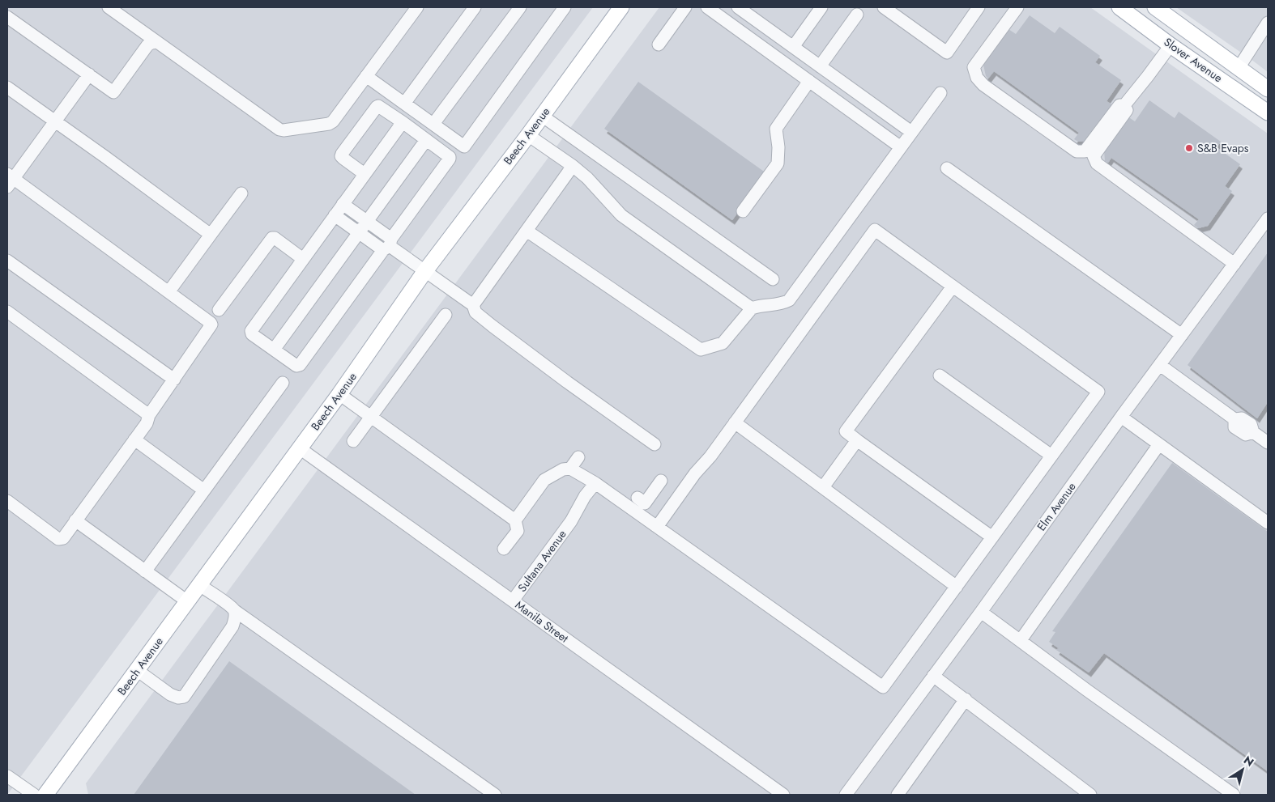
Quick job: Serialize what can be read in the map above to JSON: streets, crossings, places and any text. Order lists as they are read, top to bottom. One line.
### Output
{"streets":{"main road":["Slover Avenue","Beech Avenue"],"street":["Elm Avenue","Sultana Avenue","Manila Street"]},"crossings":[["Beech Avenue","Manila Street"],["Sultana Avenue","Manila Street"]],"places":["S&B Evaps"],"north":"top right"}
